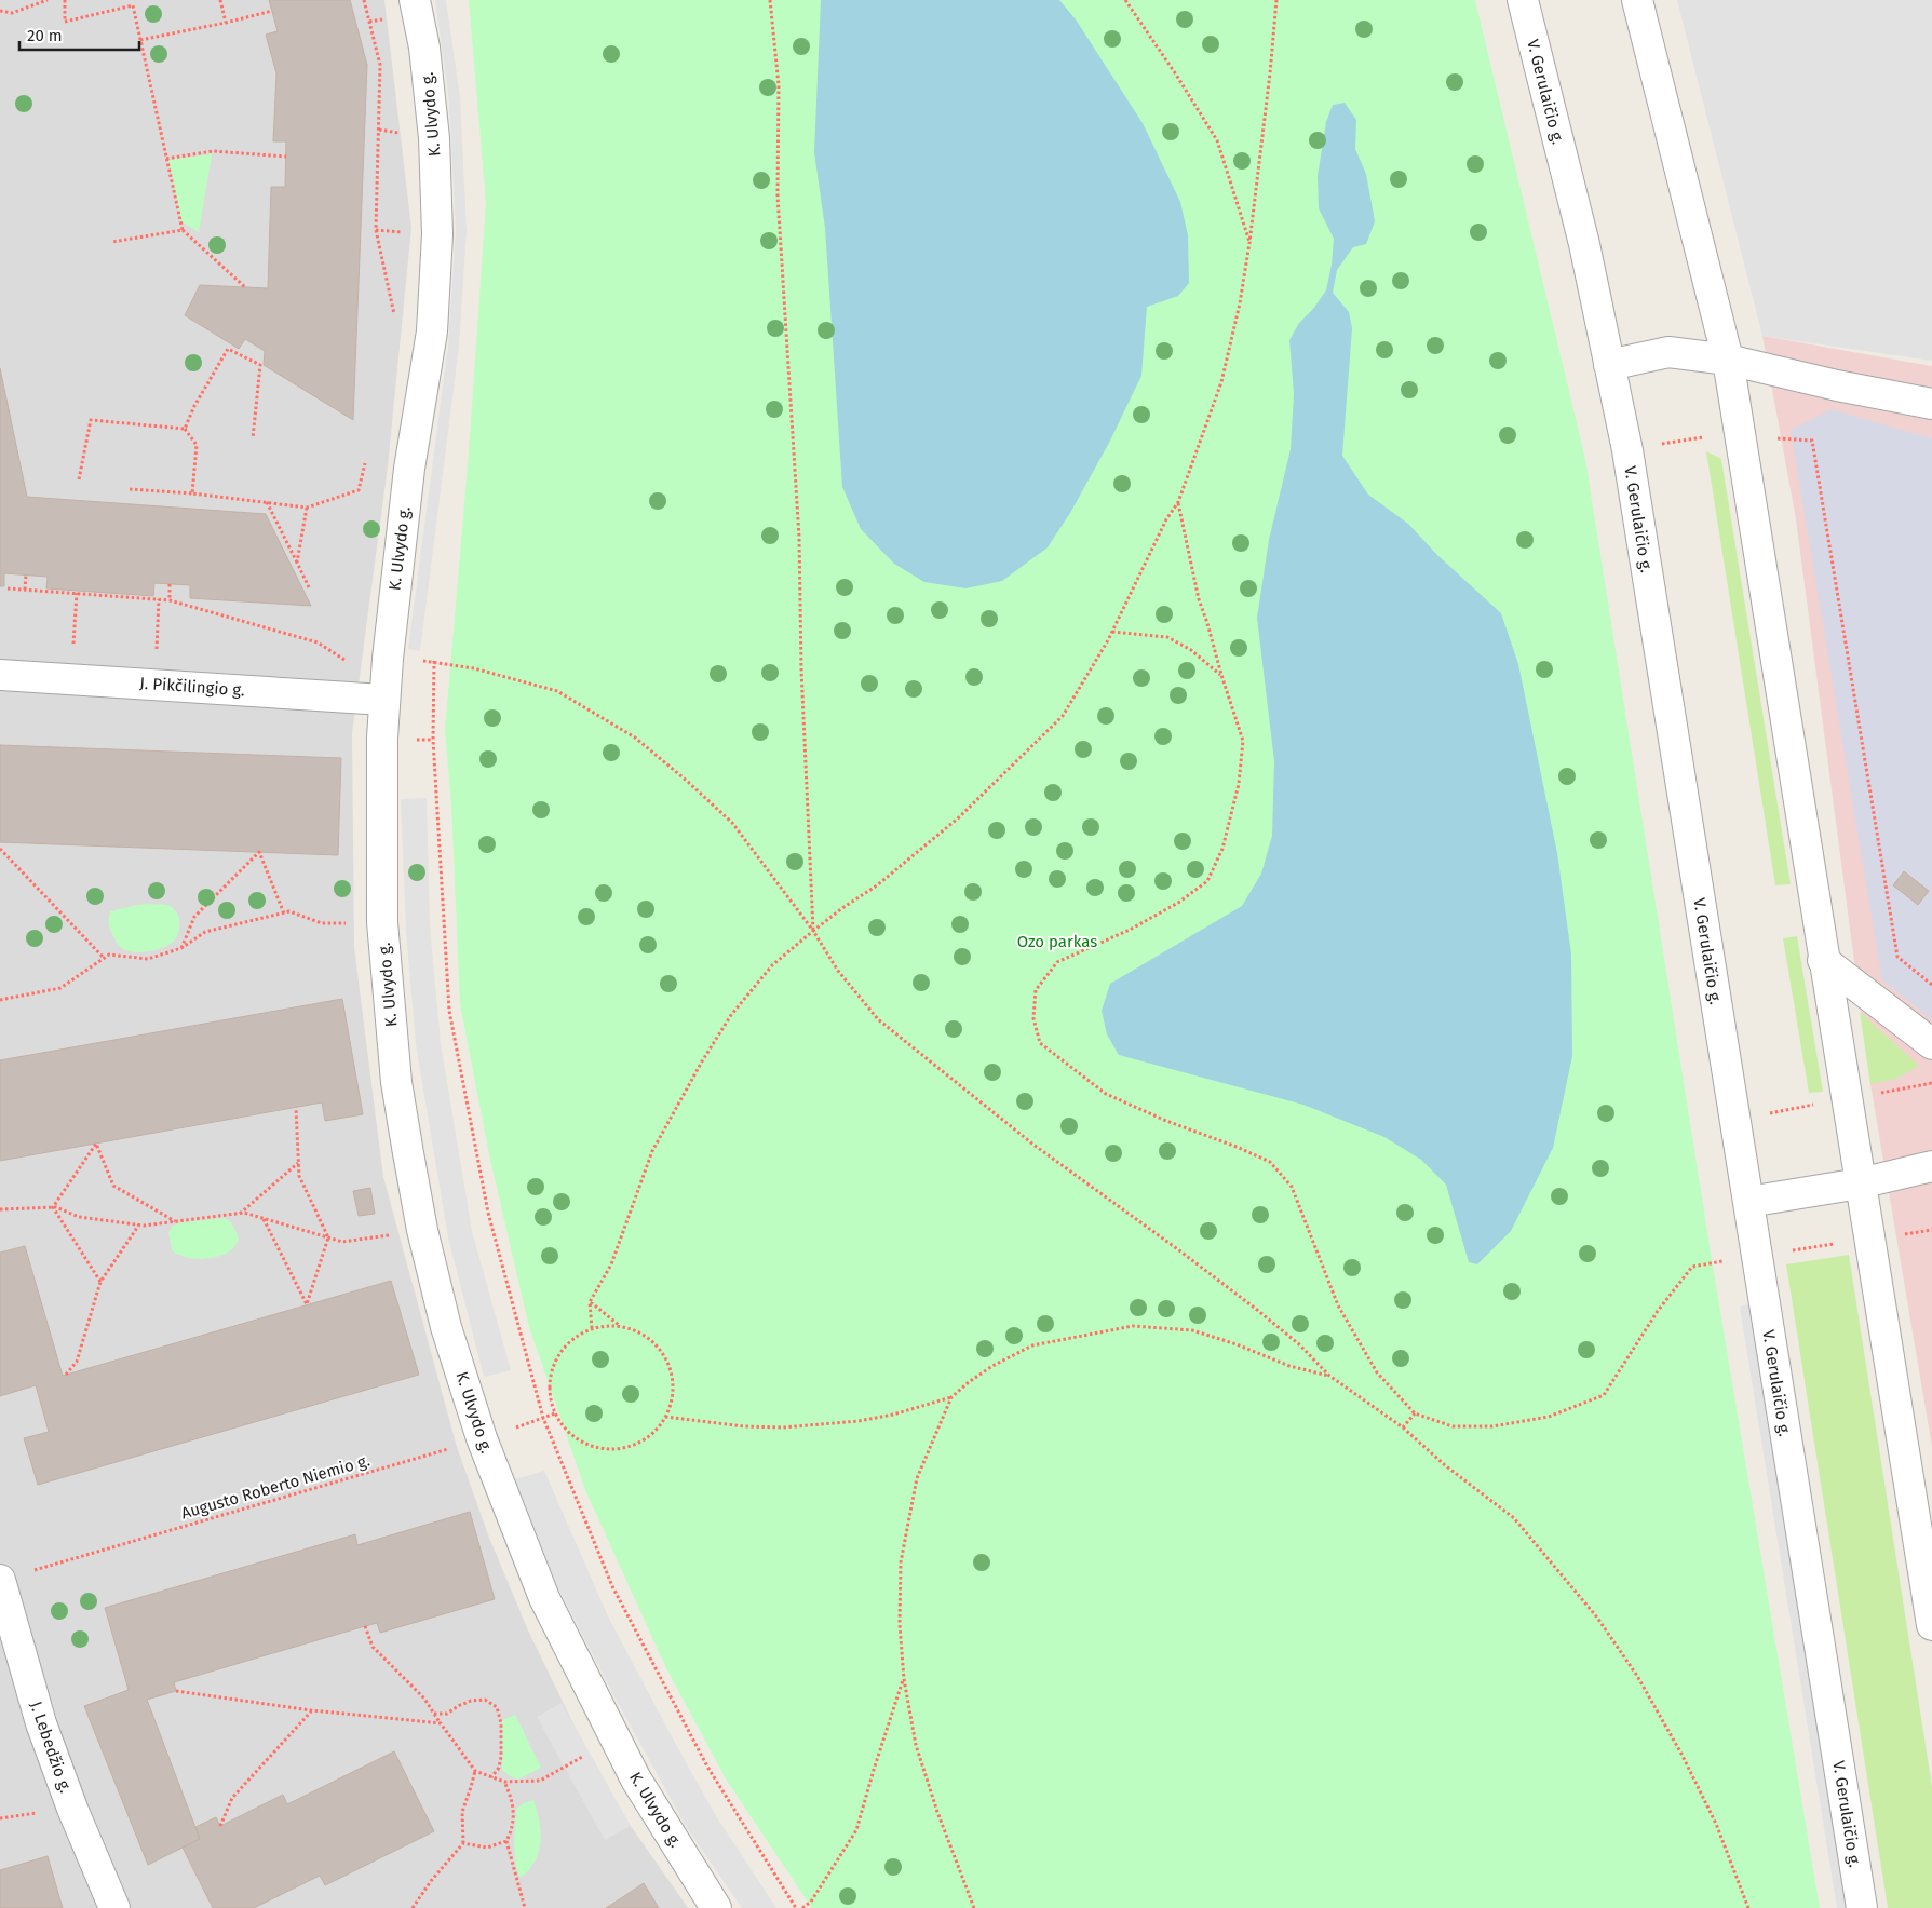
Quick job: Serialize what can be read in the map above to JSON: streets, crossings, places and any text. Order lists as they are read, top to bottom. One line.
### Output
{"streets":{"street":["V. Gerulaičio g.","K. Ulvydo g.","J. Pikčilingio g.","J. Lebedžio g."],"path":["Augusto Roberto Niemio g."]},"crossings":[["K. Ulvydo g.","J. Pikčilingio g."],["K. Ulvydo g.","Augusto Roberto Niemio g."]],"parks":["Ozo parkas"],"scale_bar":"20 m"}
